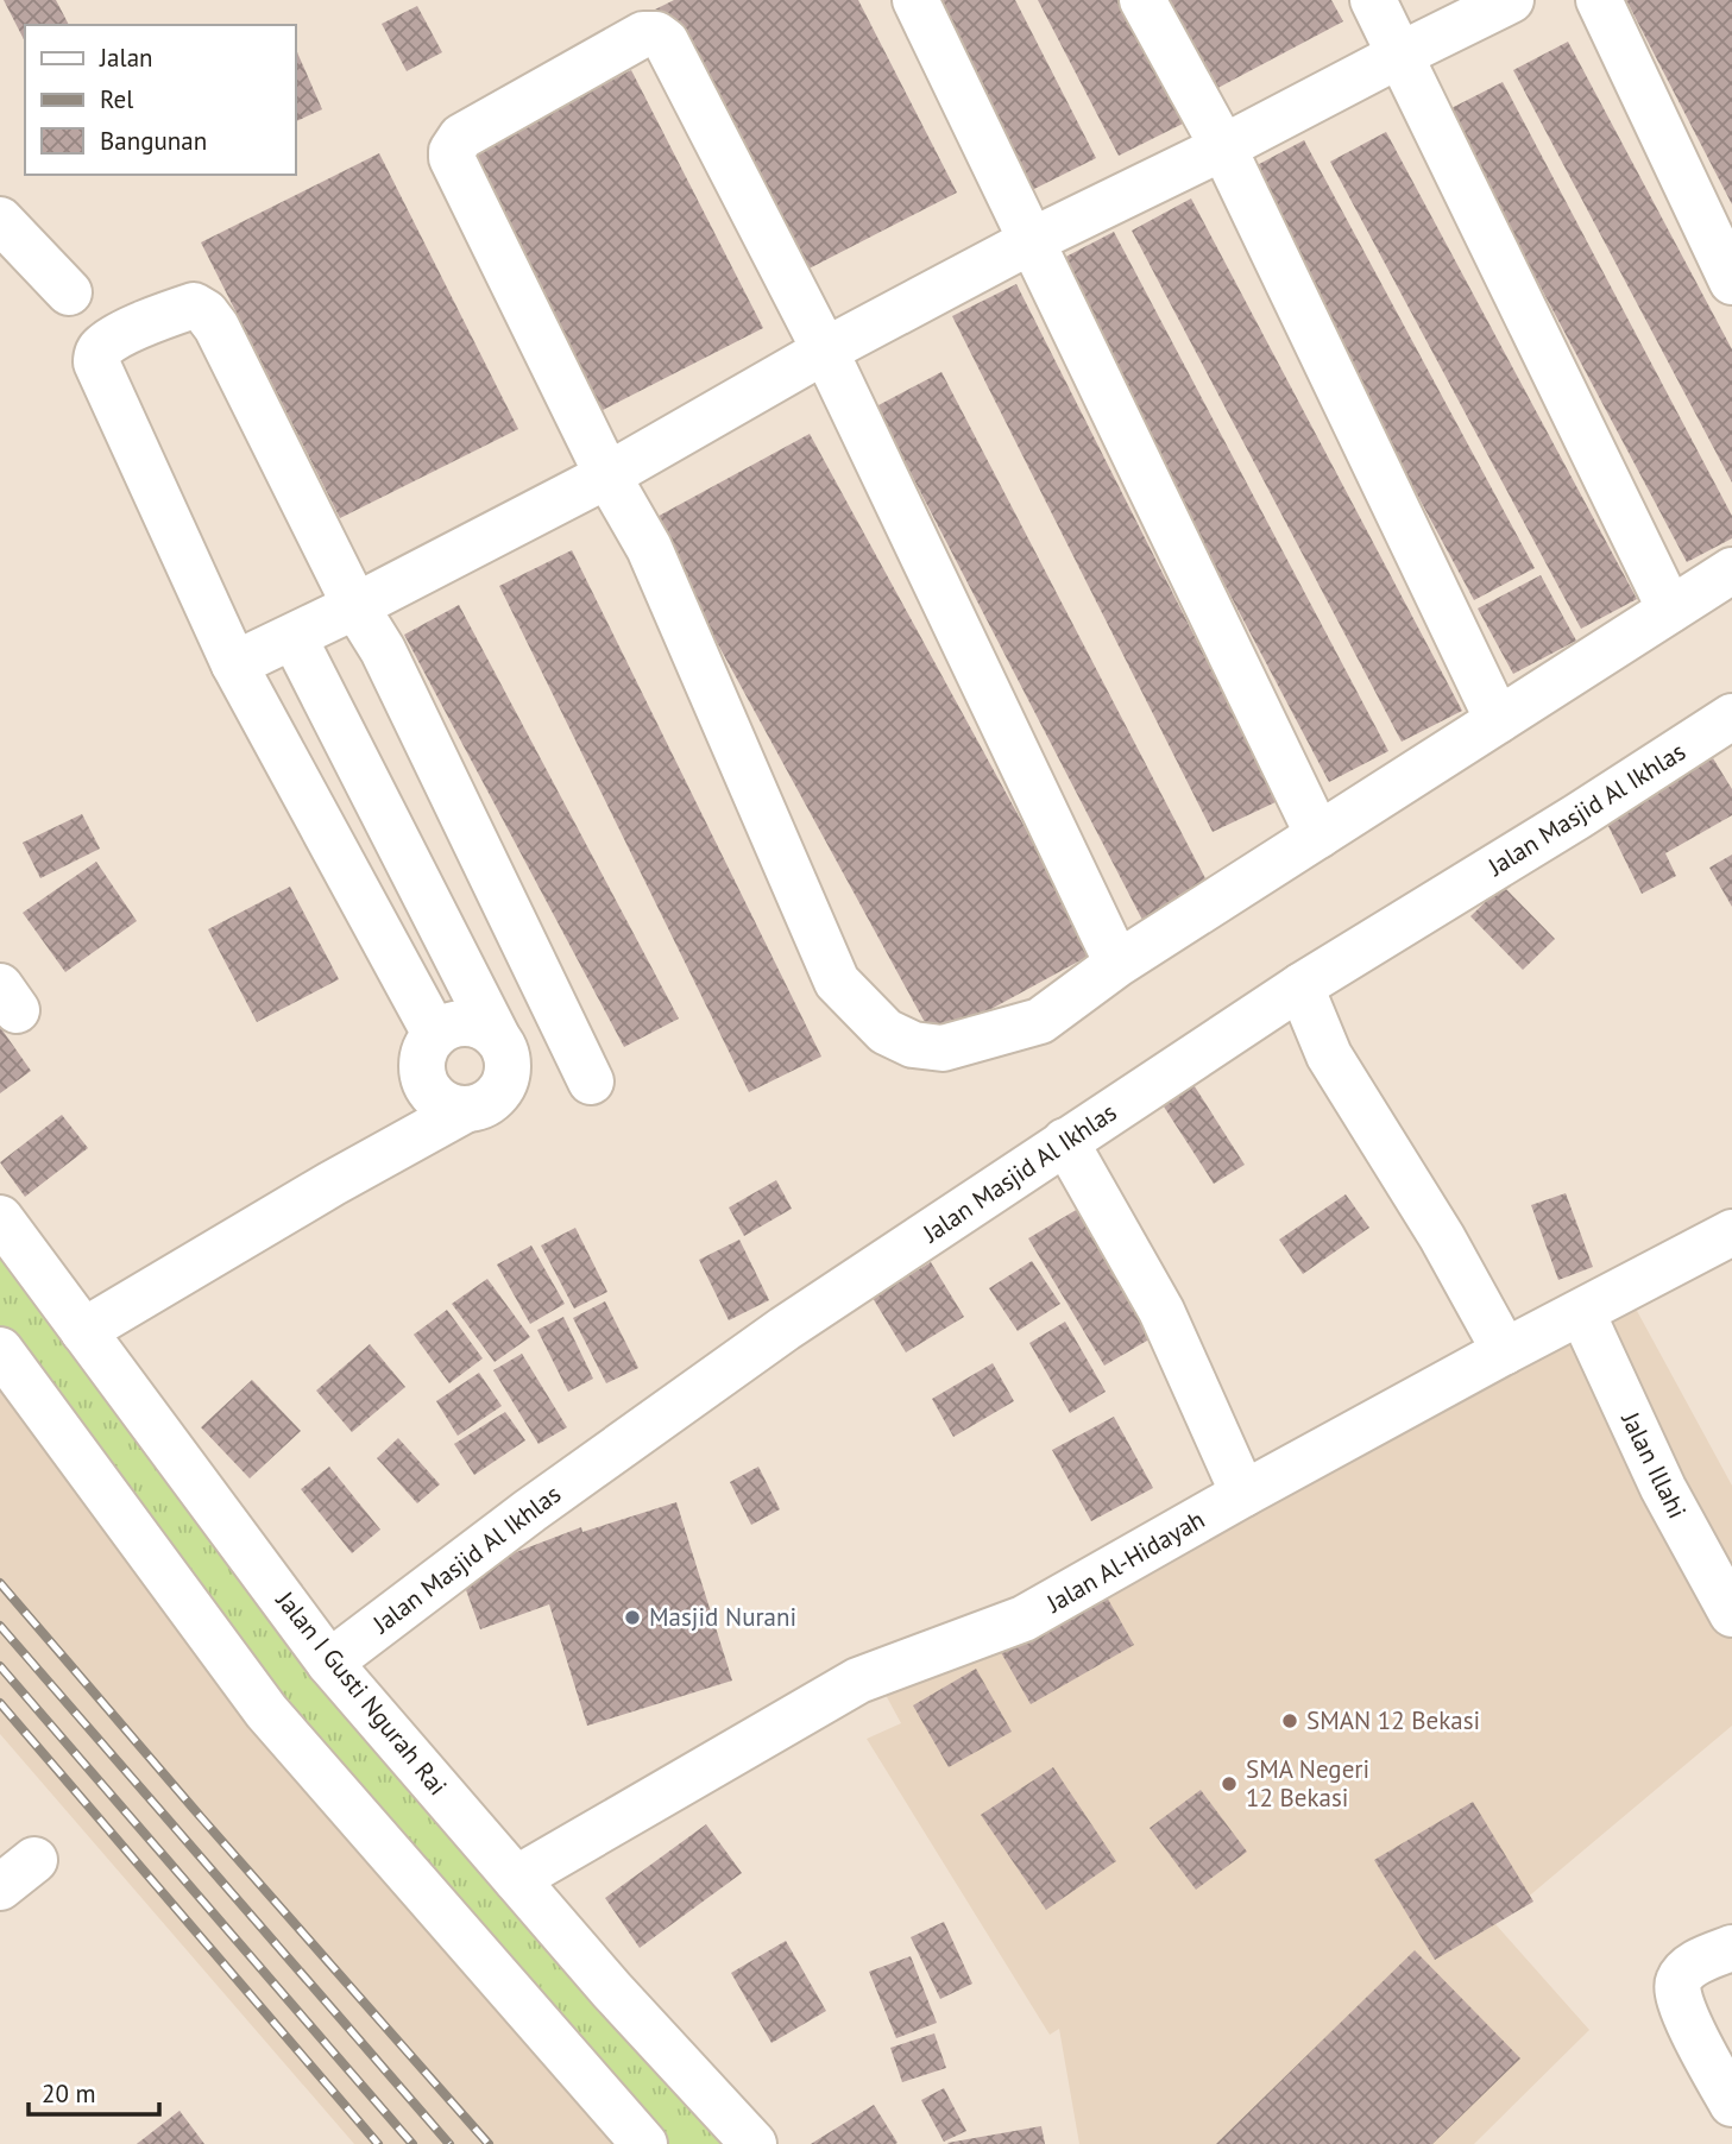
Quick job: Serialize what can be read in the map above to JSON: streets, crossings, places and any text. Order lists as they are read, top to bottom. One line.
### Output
{"streets":{"street":["Jalan Masjid Al Ikhlas","Jalan Illahi","Jalan Al-Hidayah","Jalan I Gusti Ngurah Rai"]},"crossings":[["Jalan Masjid Al Ikhlas","Jalan I Gusti Ngurah Rai"],["Jalan Illahi","Jalan Al-Hidayah"],["Jalan Al-Hidayah","Jalan I Gusti Ngurah Rai"]],"places":["Masjid Nurani","SMAN 12 Bekasi","SMA Negeri 12 Bekasi"],"legend":["Jalan","Rel","Bangunan"],"scale_bar":"20 m"}
